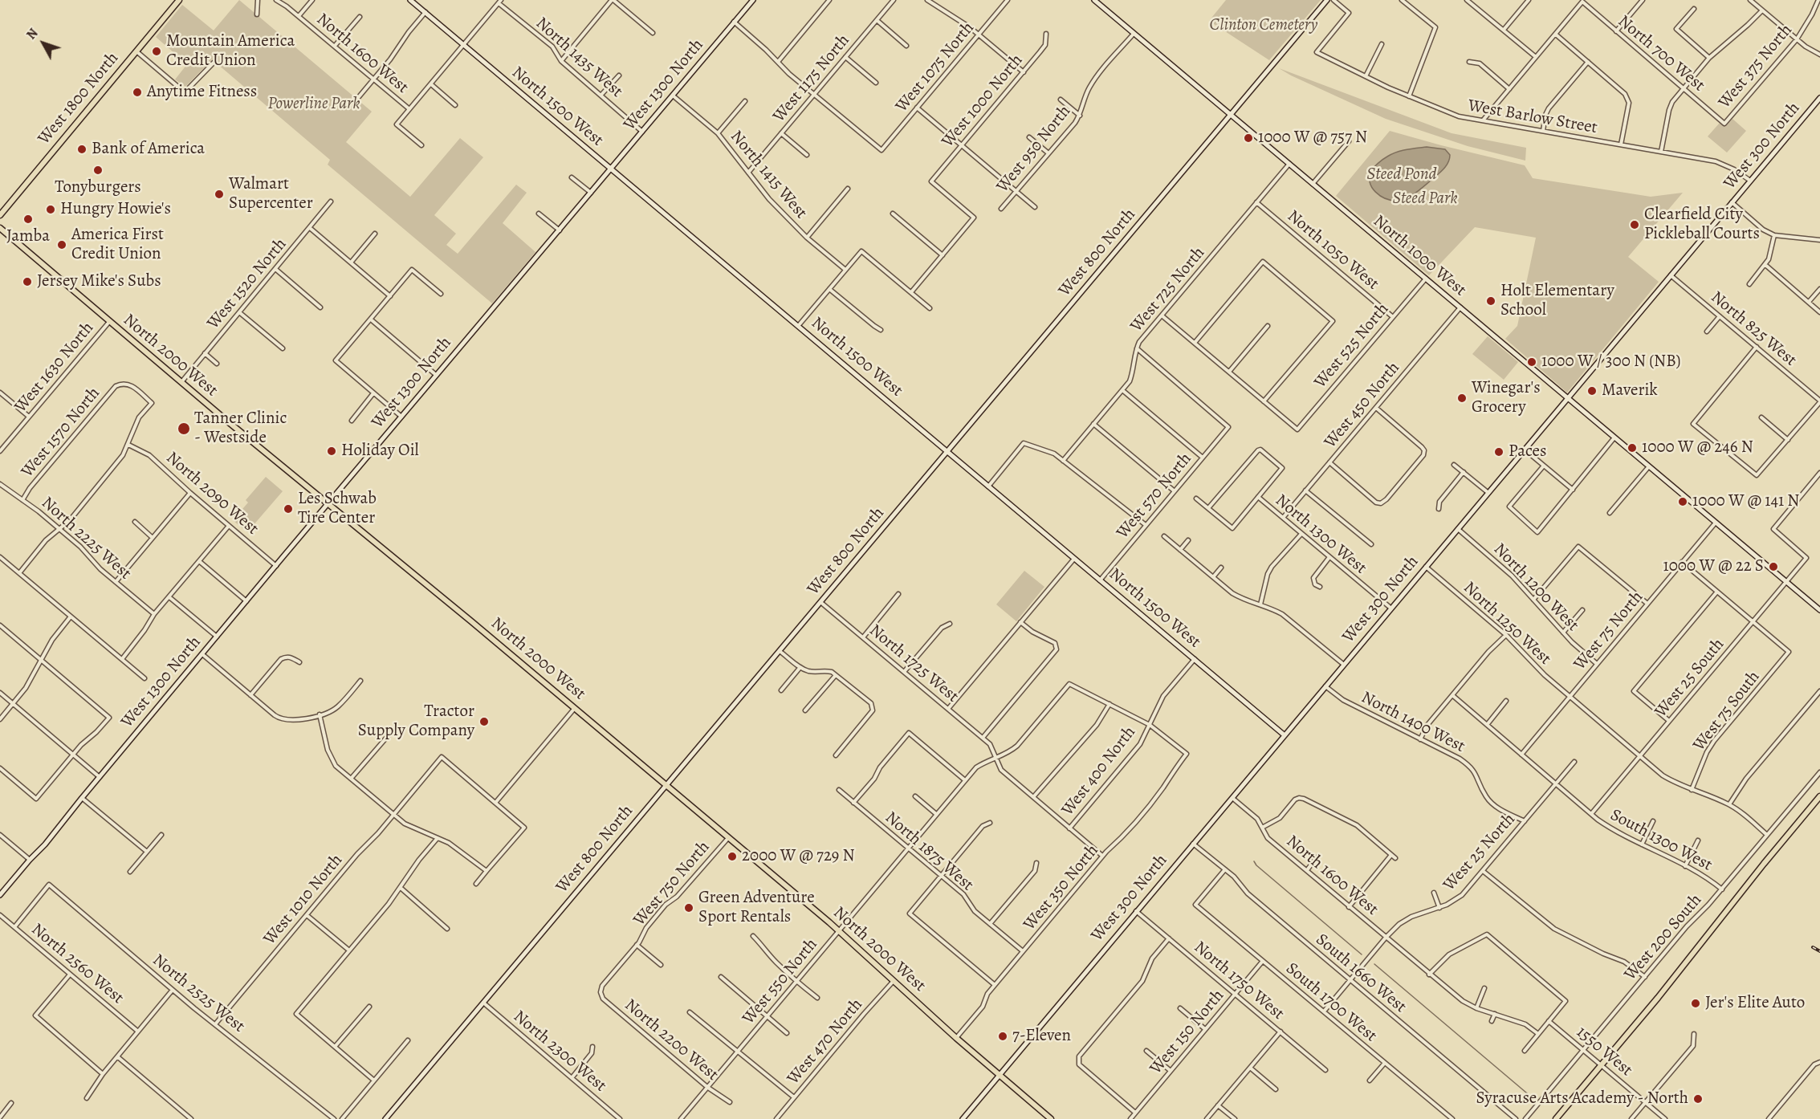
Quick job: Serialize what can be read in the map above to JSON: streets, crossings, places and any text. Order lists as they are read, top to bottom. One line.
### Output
{"streets":{"main road":["West 1800 North","North 2000 West"],"street":["North 1600 West","North 700 West","North 1435 West","West 375 North","West 1075 North","West 1175 North","West 1300 North","West 1000 North","North 1500 West","West Barlow Street","West 300 North","West 950 North","North 1415 West","North 1050 West","West 800 North","North 1000 West","West 1520 North","West 725 North","North 825 West","West 525 North","West 1630 North","West 450 North","West 1570 North","North 2090 West","West 570 North","North 1300 West","North 2225 West","North 1200 West","North 1250 West","West 75 North","North 1725 West","West 25 South","West 75 South","North 1400 West","West 400 North","South 1300 West","North 1875 West","West 25 North","West 750 North","West 350 North","West 1010 North","West 200 South","North 2560 West","South 1660 West","North 1750 West","West 550 North","North 2525 West","South 1700 West","West 150 North","North 2200 West","West 470 North","North 2300 West","1550 West"]},"crossings":[["North 1600 West","West 300 North"],["North 1600 West","West 25 North"],["North 700 West","West 375 North"],["North 1435 West","West 1300 North"],["West 1075 North","West 1175 North"],["West 1175 North","North 1415 West"],["West 1300 North","North 1500 West"],["West 1300 North","North 1415 West"],["West 1300 North","North 2000 West"],["West 1300 North","North 2090 West"],["North 1500 West","West 300 North"],["North 1500 West","West 800 North"],["North 1500 West","West 570 North"],["North 1500 West","West 400 North"],["West Barlow Street","West 300 North"],["West 300 North","North 1000 West"],["West 300 North","North 825 West"],["West 300 North","North 2000 West"],["West 300 North","North 1300 West"],["West 300 North","North 1200 West"],["West 300 North","North 1250 West"],["West 300 North","North 1400 West"],["West 300 North","South 1660 West"],["West 300 North","North 1750 West"],["West 950 North","North 1000 West"],["North 1050 West","West 725 North"],["North 1050 West","West 525 North"],["West 800 North","North 1000 West"],["West 800 North","North 2000 West"],["West 800 North","North 1725 West"],["West 800 North","North 2300 West"],["North 1000 West","West 725 North"],["North 1000 West","West 525 North"],["North 1000 West","West 450 North"],["North 1000 West","West 75 North"],["North 1000 West","West 25 South"],["West 1520 North","North 2000 West"],["West 725 North","West 570 North"],["North 2000 West","West 1630 North"],["North 2000 West","West 750 North"],["North 2000 West","West 350 North"],["North 2000 West","West 550 North"],["North 2000 West","West 470 North"],["West 450 North","North 1300 West"],["West 1570 North","North 2090 West"],["West 1570 North","North 2225 West"],["North 1200 West","West 75 North"],["North 1250 West","West 75 North"],["North 1250 West","West 25 South"],["North 1250 West","West 75 South"],["North 1250 West","West 200 South"],["North 1725 West","West 550 North"],["West 25 South","West 75 South"],["West 25 South","South 1300 West"],["North 1400 West","West 25 North"],["West 400 North","West 350 North"],["South 1300 West","West 25 North"],["South 1300 West","West 200 South"],["North 1875 West","West 350 North"],["North 1875 West","West 550 North"],["West 25 North","South 1660 West"],["West 25 North","South 1700 West"],["West 750 North","North 2200 West"],["West 1010 North","North 2525 West"],["West 200 South","1550 West"],["North 2560 West","North 2525 West"],["South 1660 West","South 1700 West"],["North 1750 West","West 150 North"],["West 550 North","North 2200 West"],["South 1700 West","West 150 North"]],"water":["Steed Pond"],"parks":["Clinton Cemetery","Powerline Park","Steed Park"],"places":["Mountain America Credit Union","Anytime Fitness","1000 W @ 757 N","Bank of America","Tonyburgers","Walmart Supercenter","Hungry Howie's","Jamba","Clearfield City Pickleball Courts","America First Credit Union","Jersey Mike's Subs","Holt Elementary School","1000 W / 300 N (NB)","Maverik","Winegar's Grocery","Tanner Clinic - Westside","1000 W @ 246 N","Holiday Oil","Paces","1000 W @ 141 N","Les Schwab Tire Center","1000 W @ 22 S","Tractor Supply Company","2000 W @ 729 N","Green Adventure Sport Rentals","Jer's Elite Auto","7-Eleven","Syracuse Arts Academy - North"],"north":"top left"}
